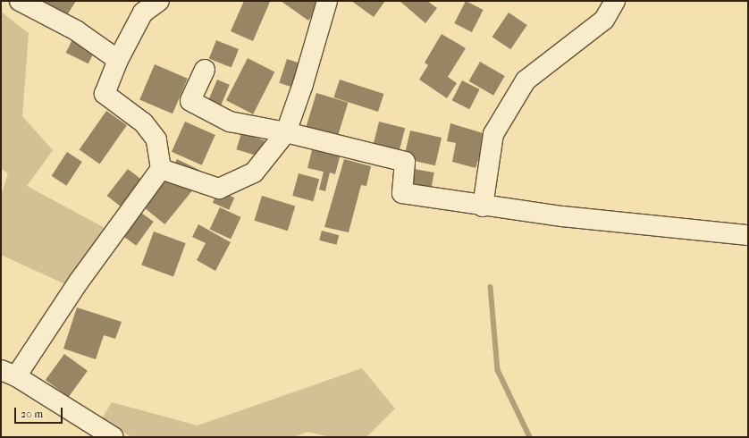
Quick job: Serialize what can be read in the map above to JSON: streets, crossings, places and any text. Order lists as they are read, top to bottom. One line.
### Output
{"scale_bar":"20 m"}
